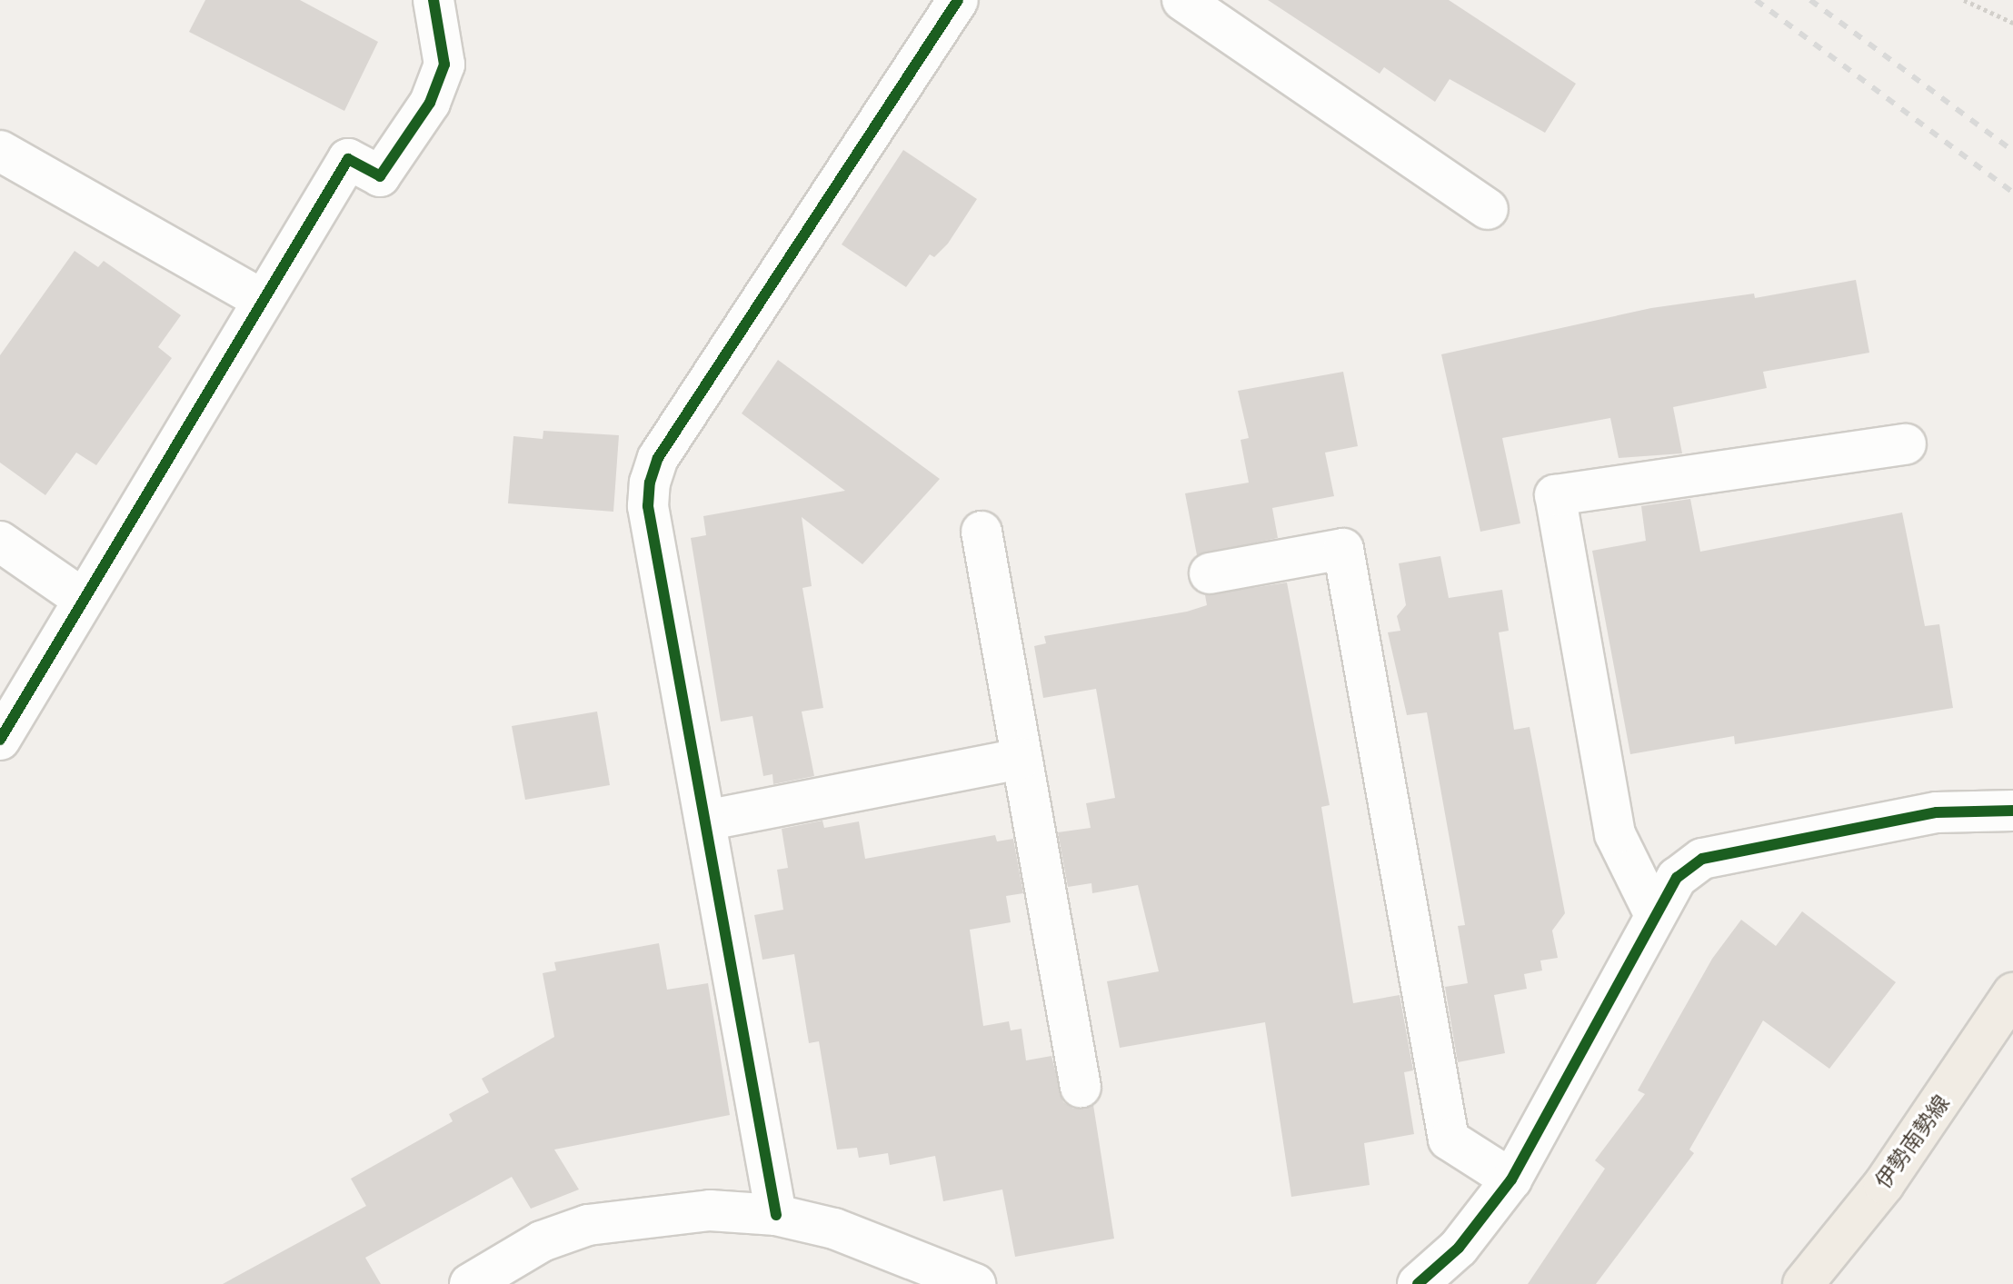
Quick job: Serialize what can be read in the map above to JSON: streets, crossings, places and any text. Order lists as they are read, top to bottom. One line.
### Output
{"streets":{"main road":["伊勢南勢線"]}}
